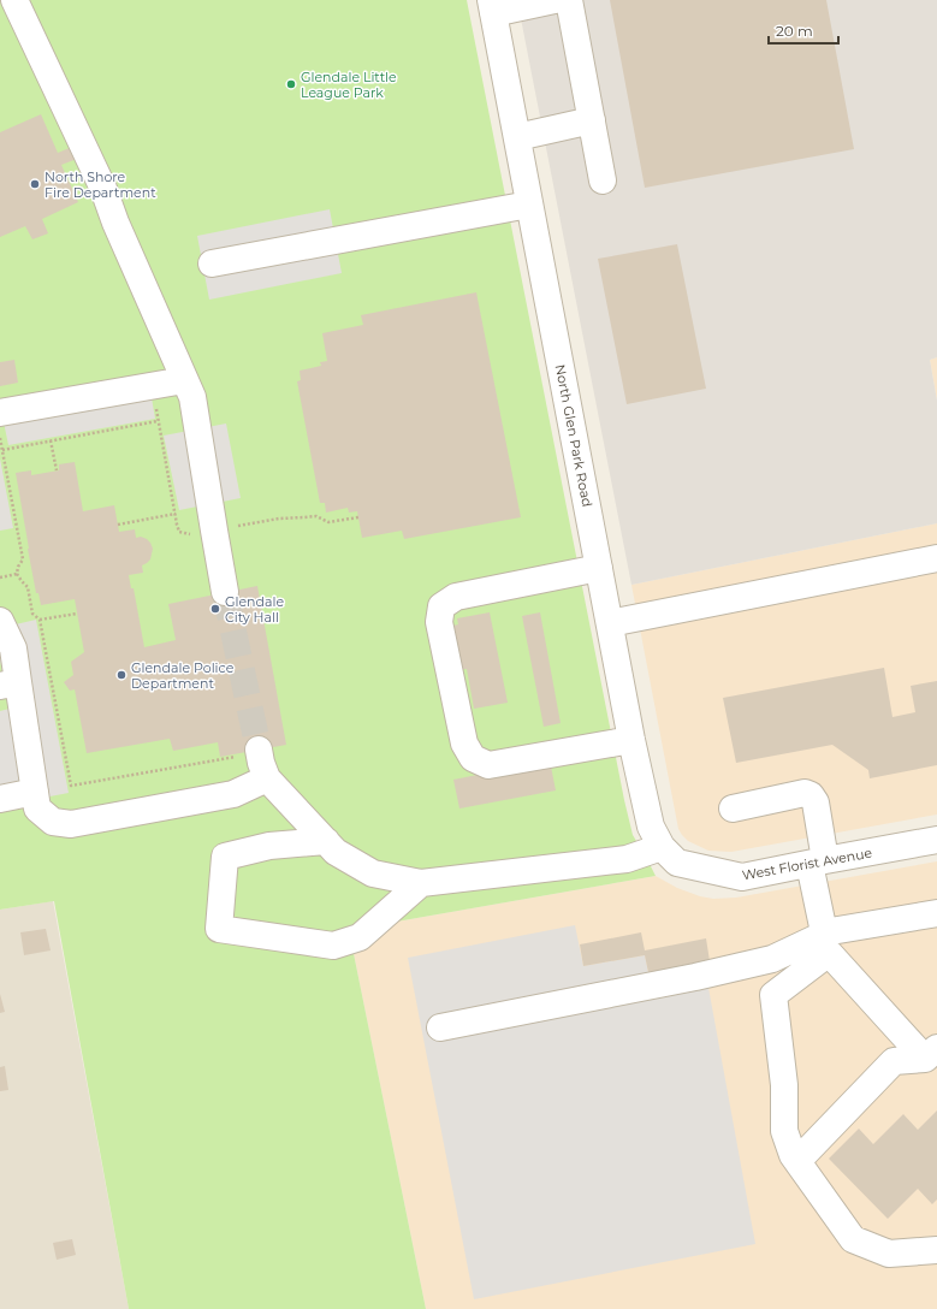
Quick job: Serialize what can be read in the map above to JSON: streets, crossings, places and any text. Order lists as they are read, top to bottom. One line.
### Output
{"streets":{"street":["North Glen Park Road","West Florist Avenue"]},"crossings":[["North Glen Park Road","West Florist Avenue"]],"places":["Glendale Little League Park","North Shore Fire Department","Glendale City Hall","Glendale Police Department"],"scale_bar":"20 m"}
